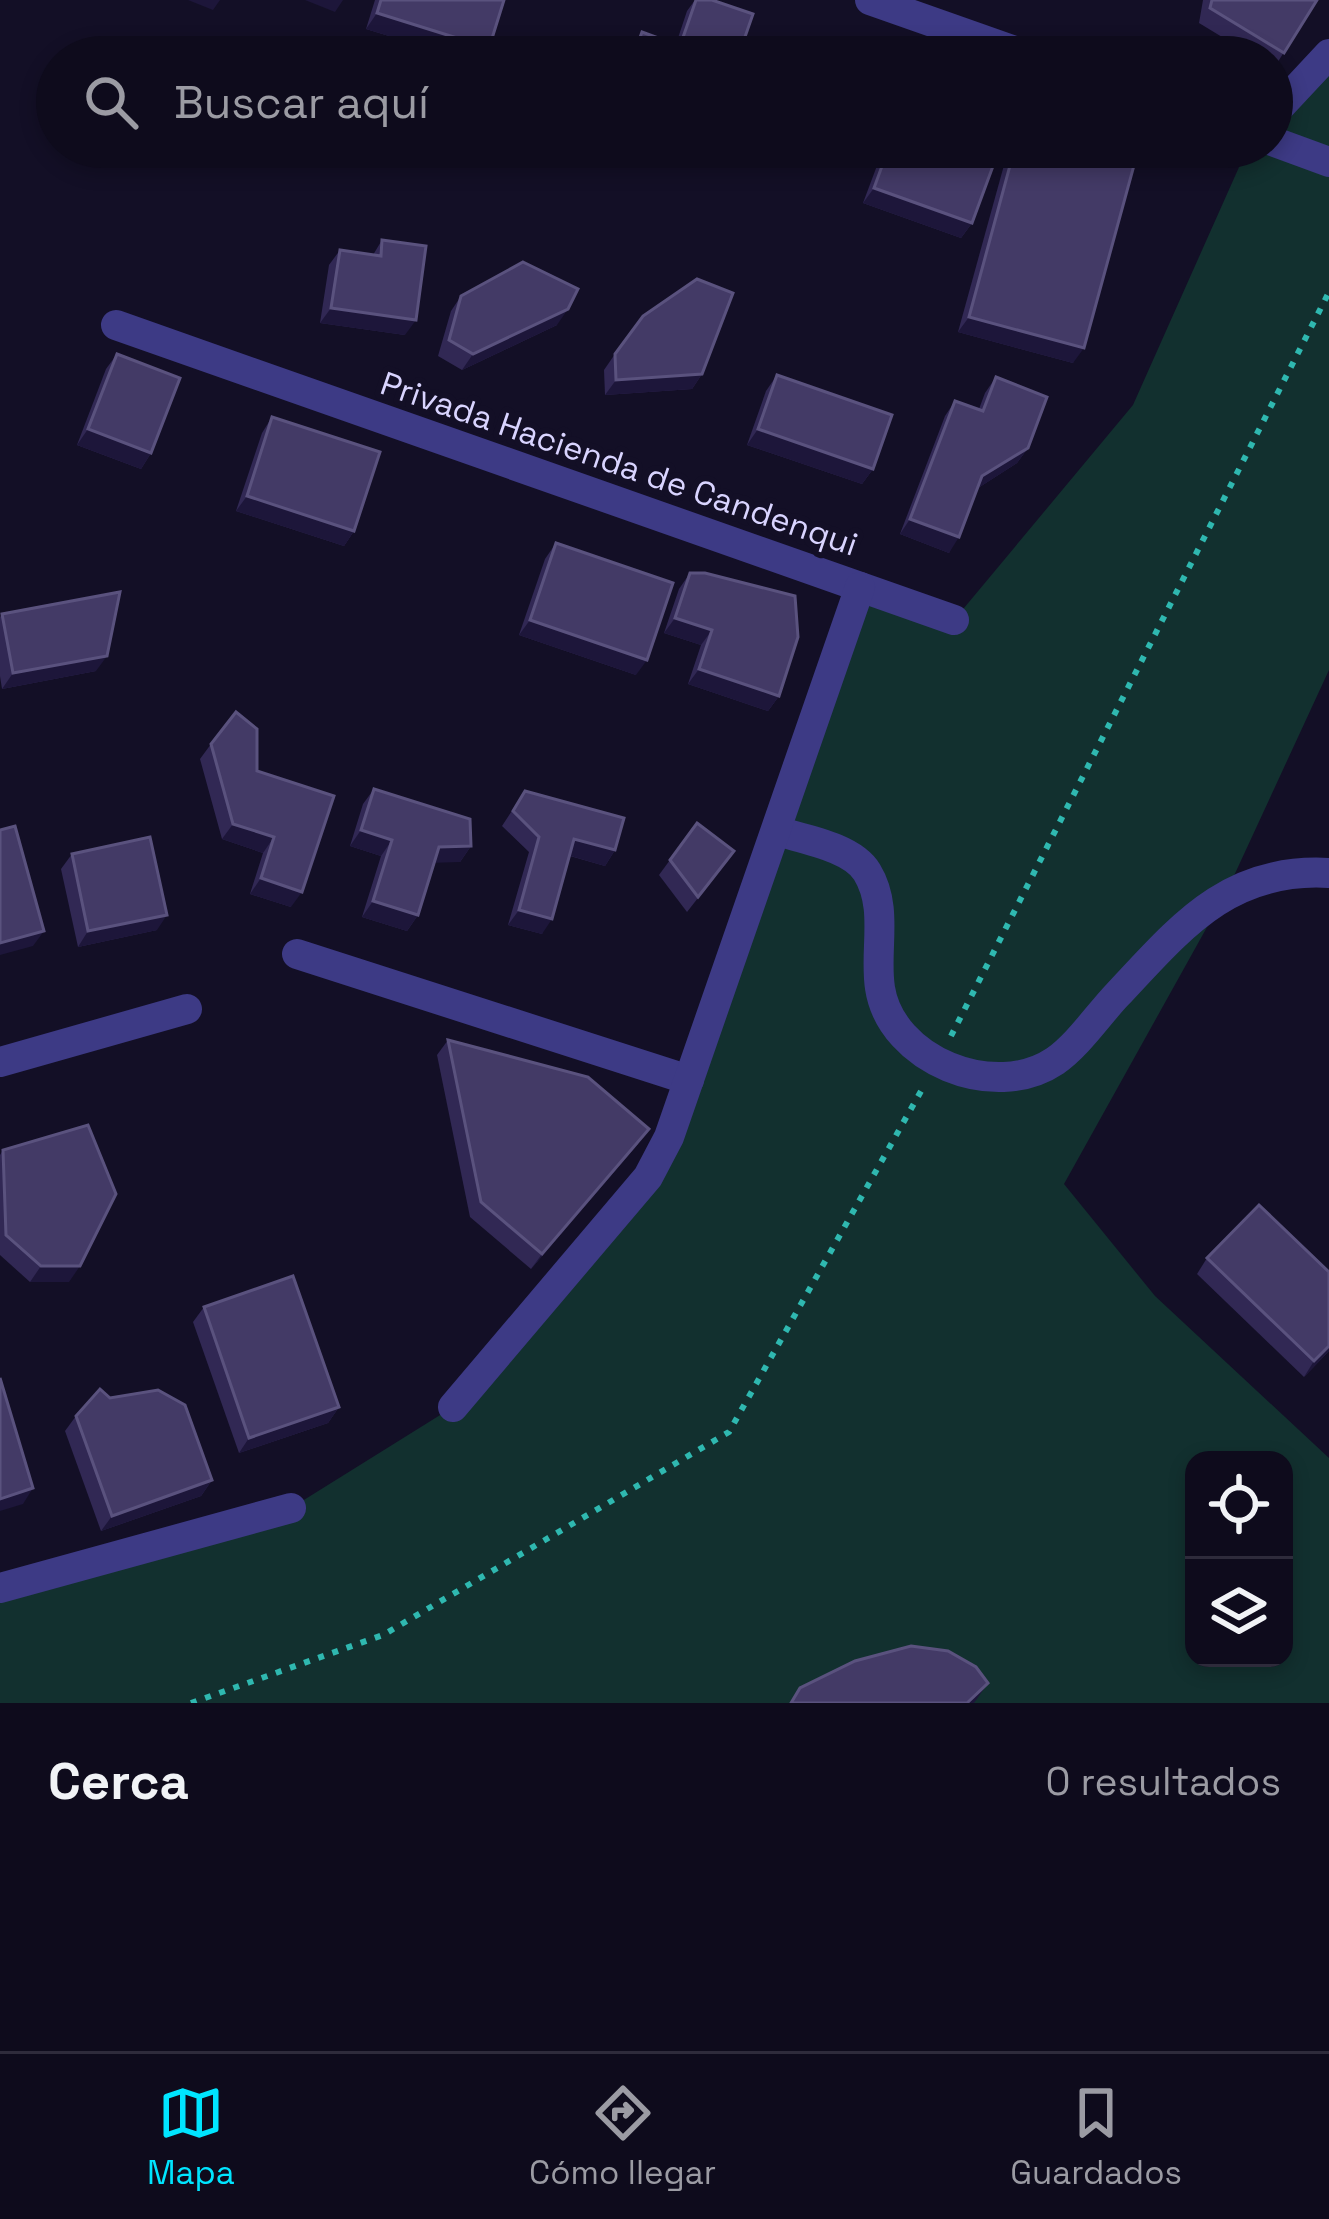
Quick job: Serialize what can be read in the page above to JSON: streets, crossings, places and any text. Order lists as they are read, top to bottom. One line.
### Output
{"streets":{"street":["Privada Hacienda de Candenqui"]},"page":{"search":"Buscar aquí","heading":["Cerca","0 resultados"],"nav":["Mapa","Cómo llegar","Guardados"]}}
